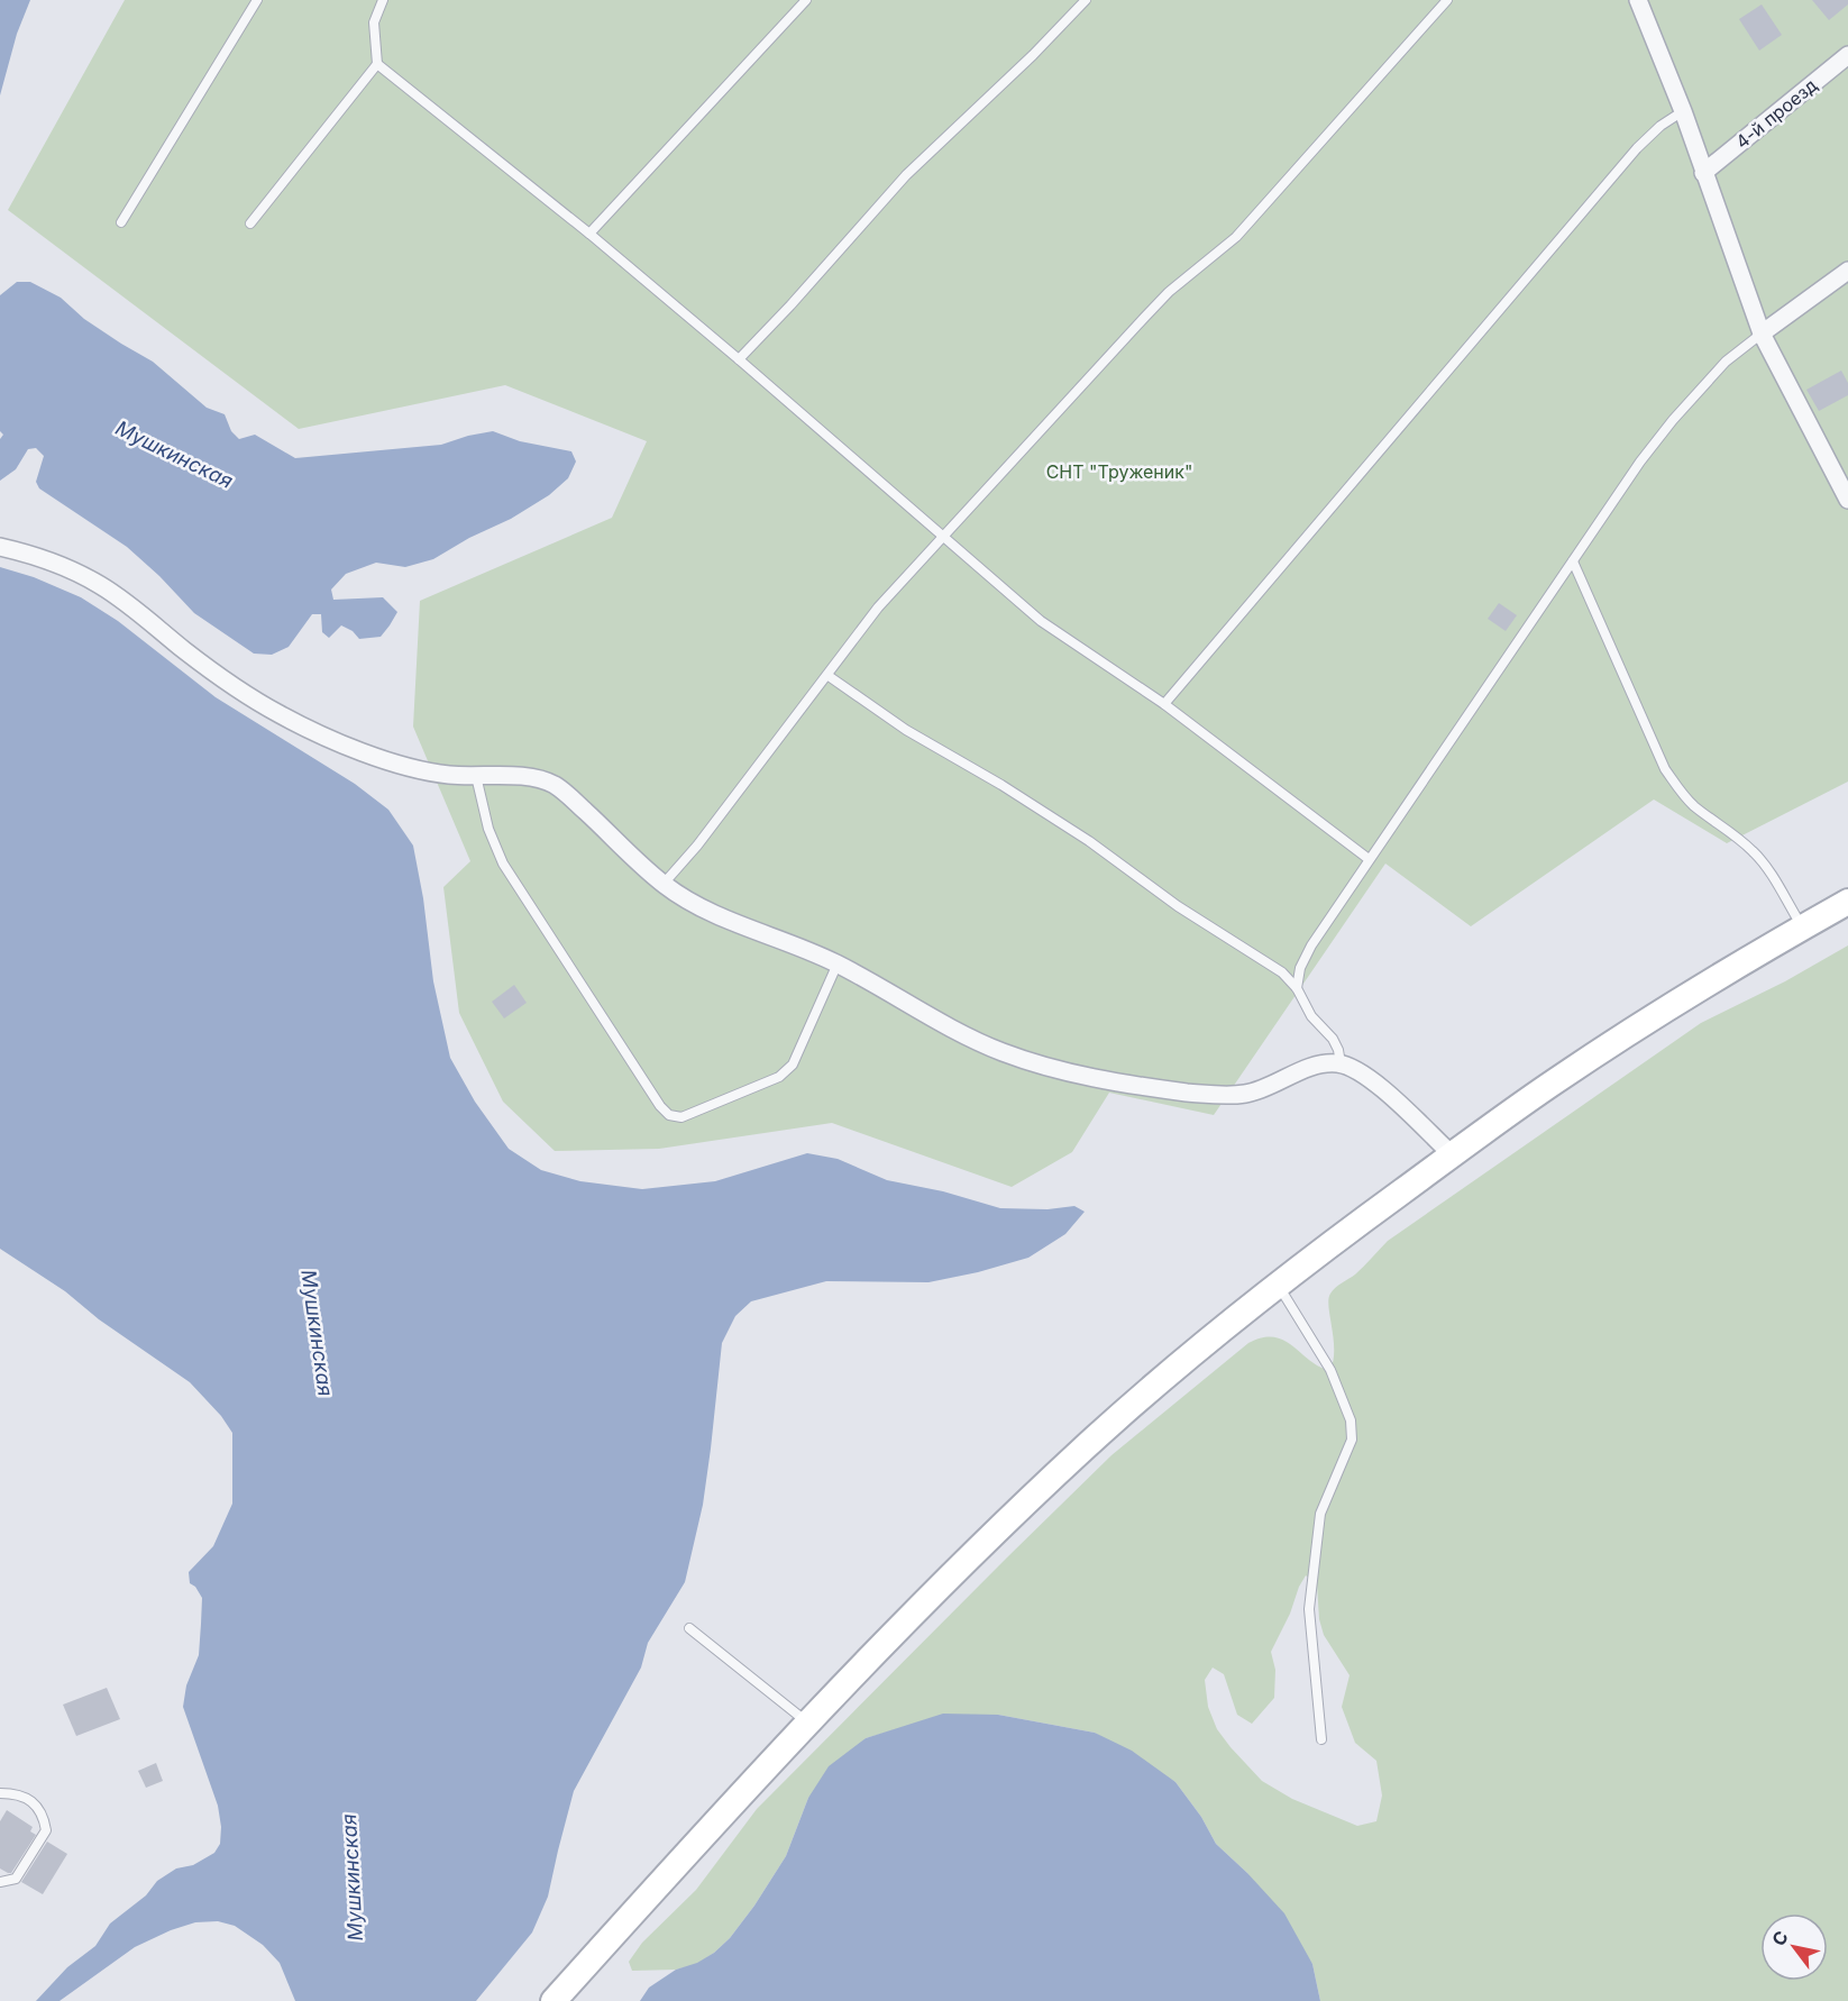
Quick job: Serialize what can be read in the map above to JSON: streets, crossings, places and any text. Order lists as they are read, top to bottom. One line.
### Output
{"streets":{"street":["4-й проезд"]},"water":["Мушкинская"],"parks":["СНТ \"Труженик\""],"north":"top left"}
